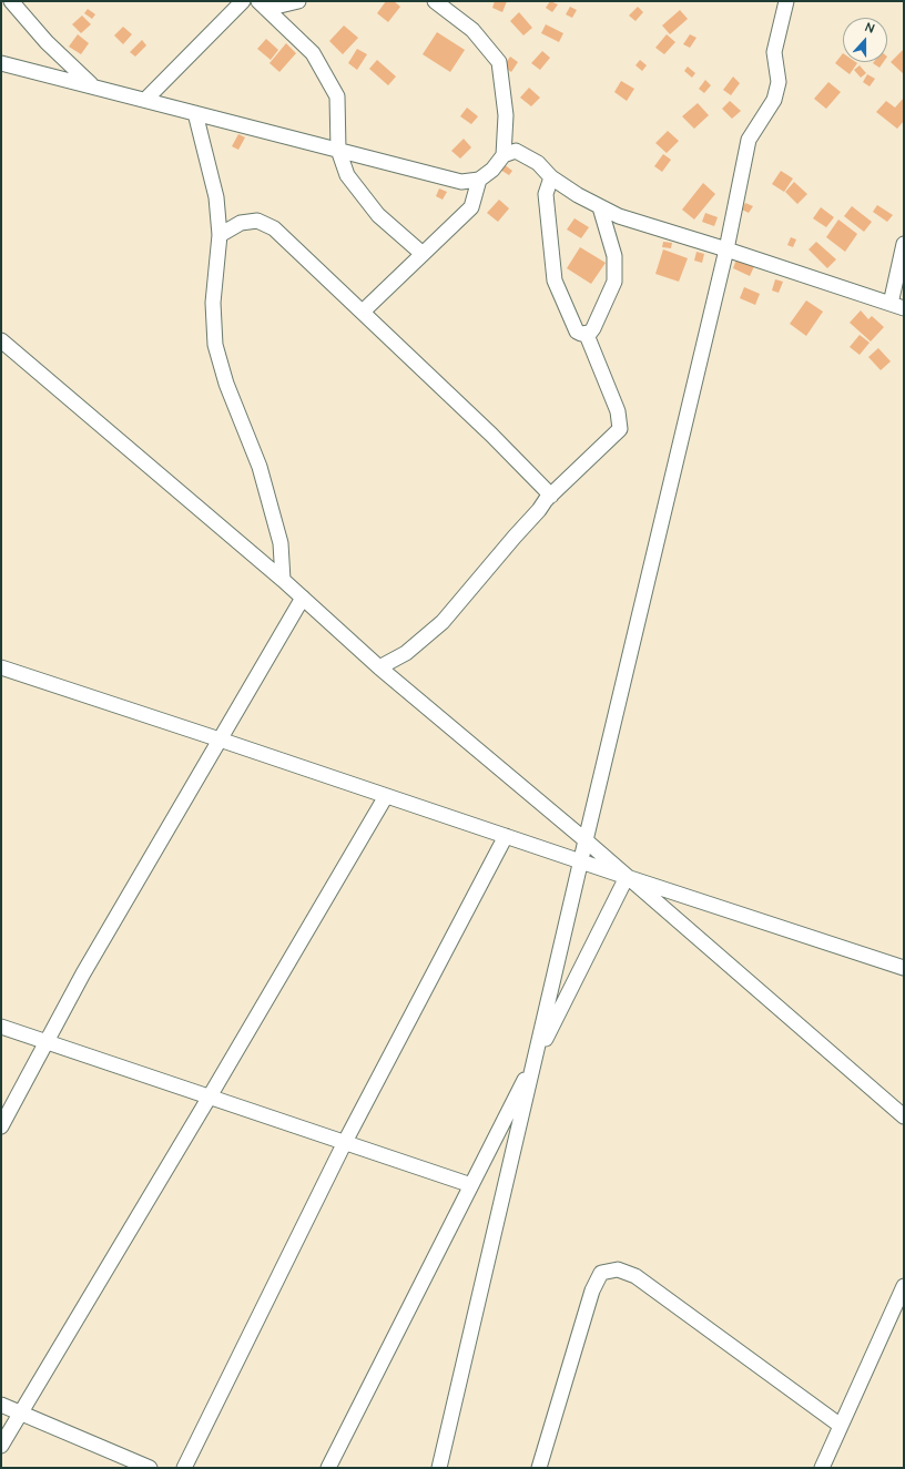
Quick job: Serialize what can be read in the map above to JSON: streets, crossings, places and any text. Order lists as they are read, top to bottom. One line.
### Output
{"north":"top"}
